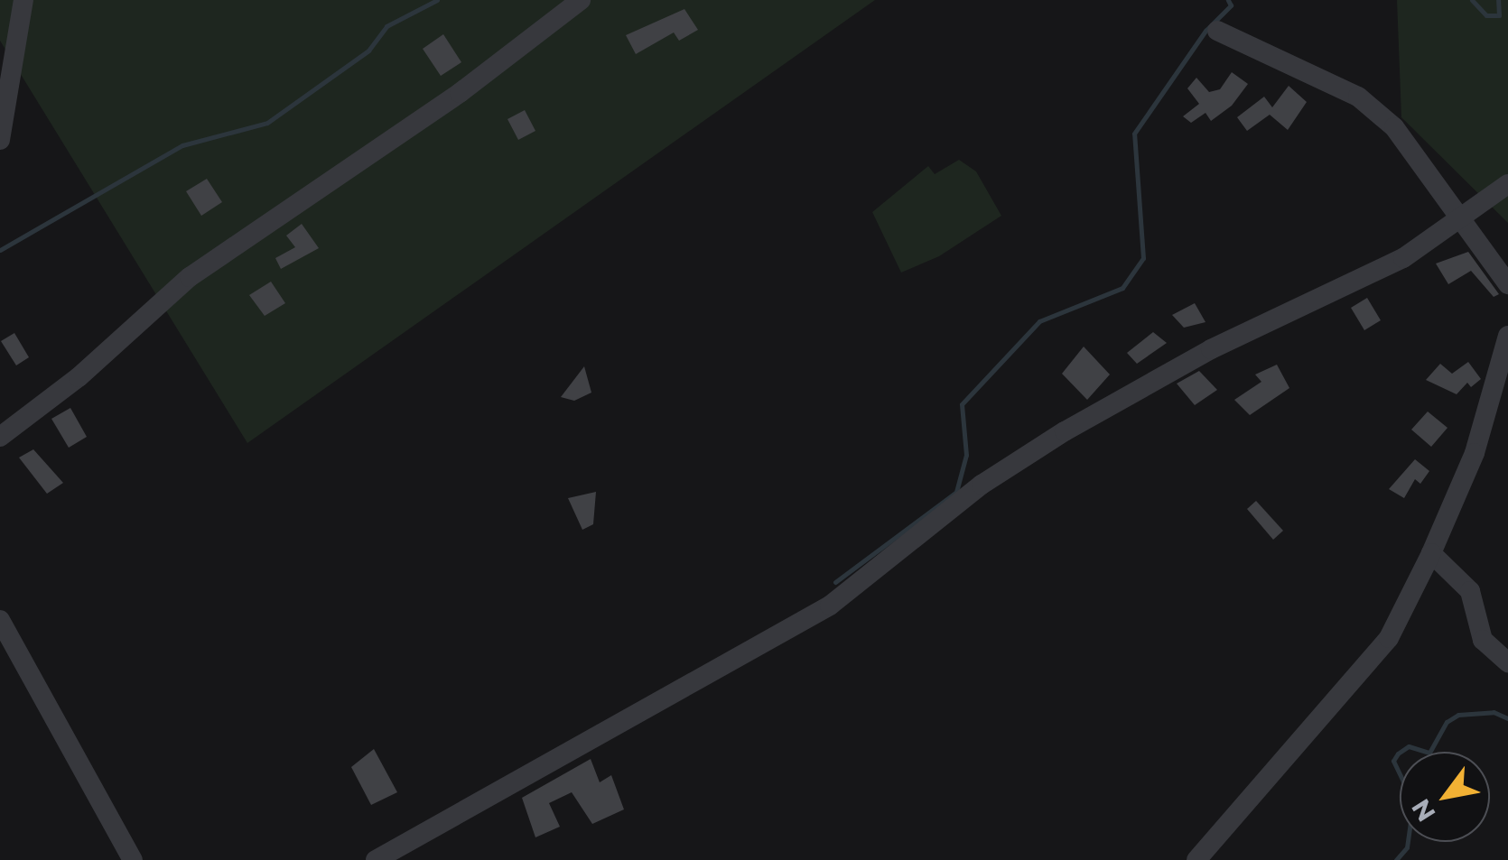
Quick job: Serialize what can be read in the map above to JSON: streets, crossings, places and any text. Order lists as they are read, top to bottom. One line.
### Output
{"north":"bottom left"}
